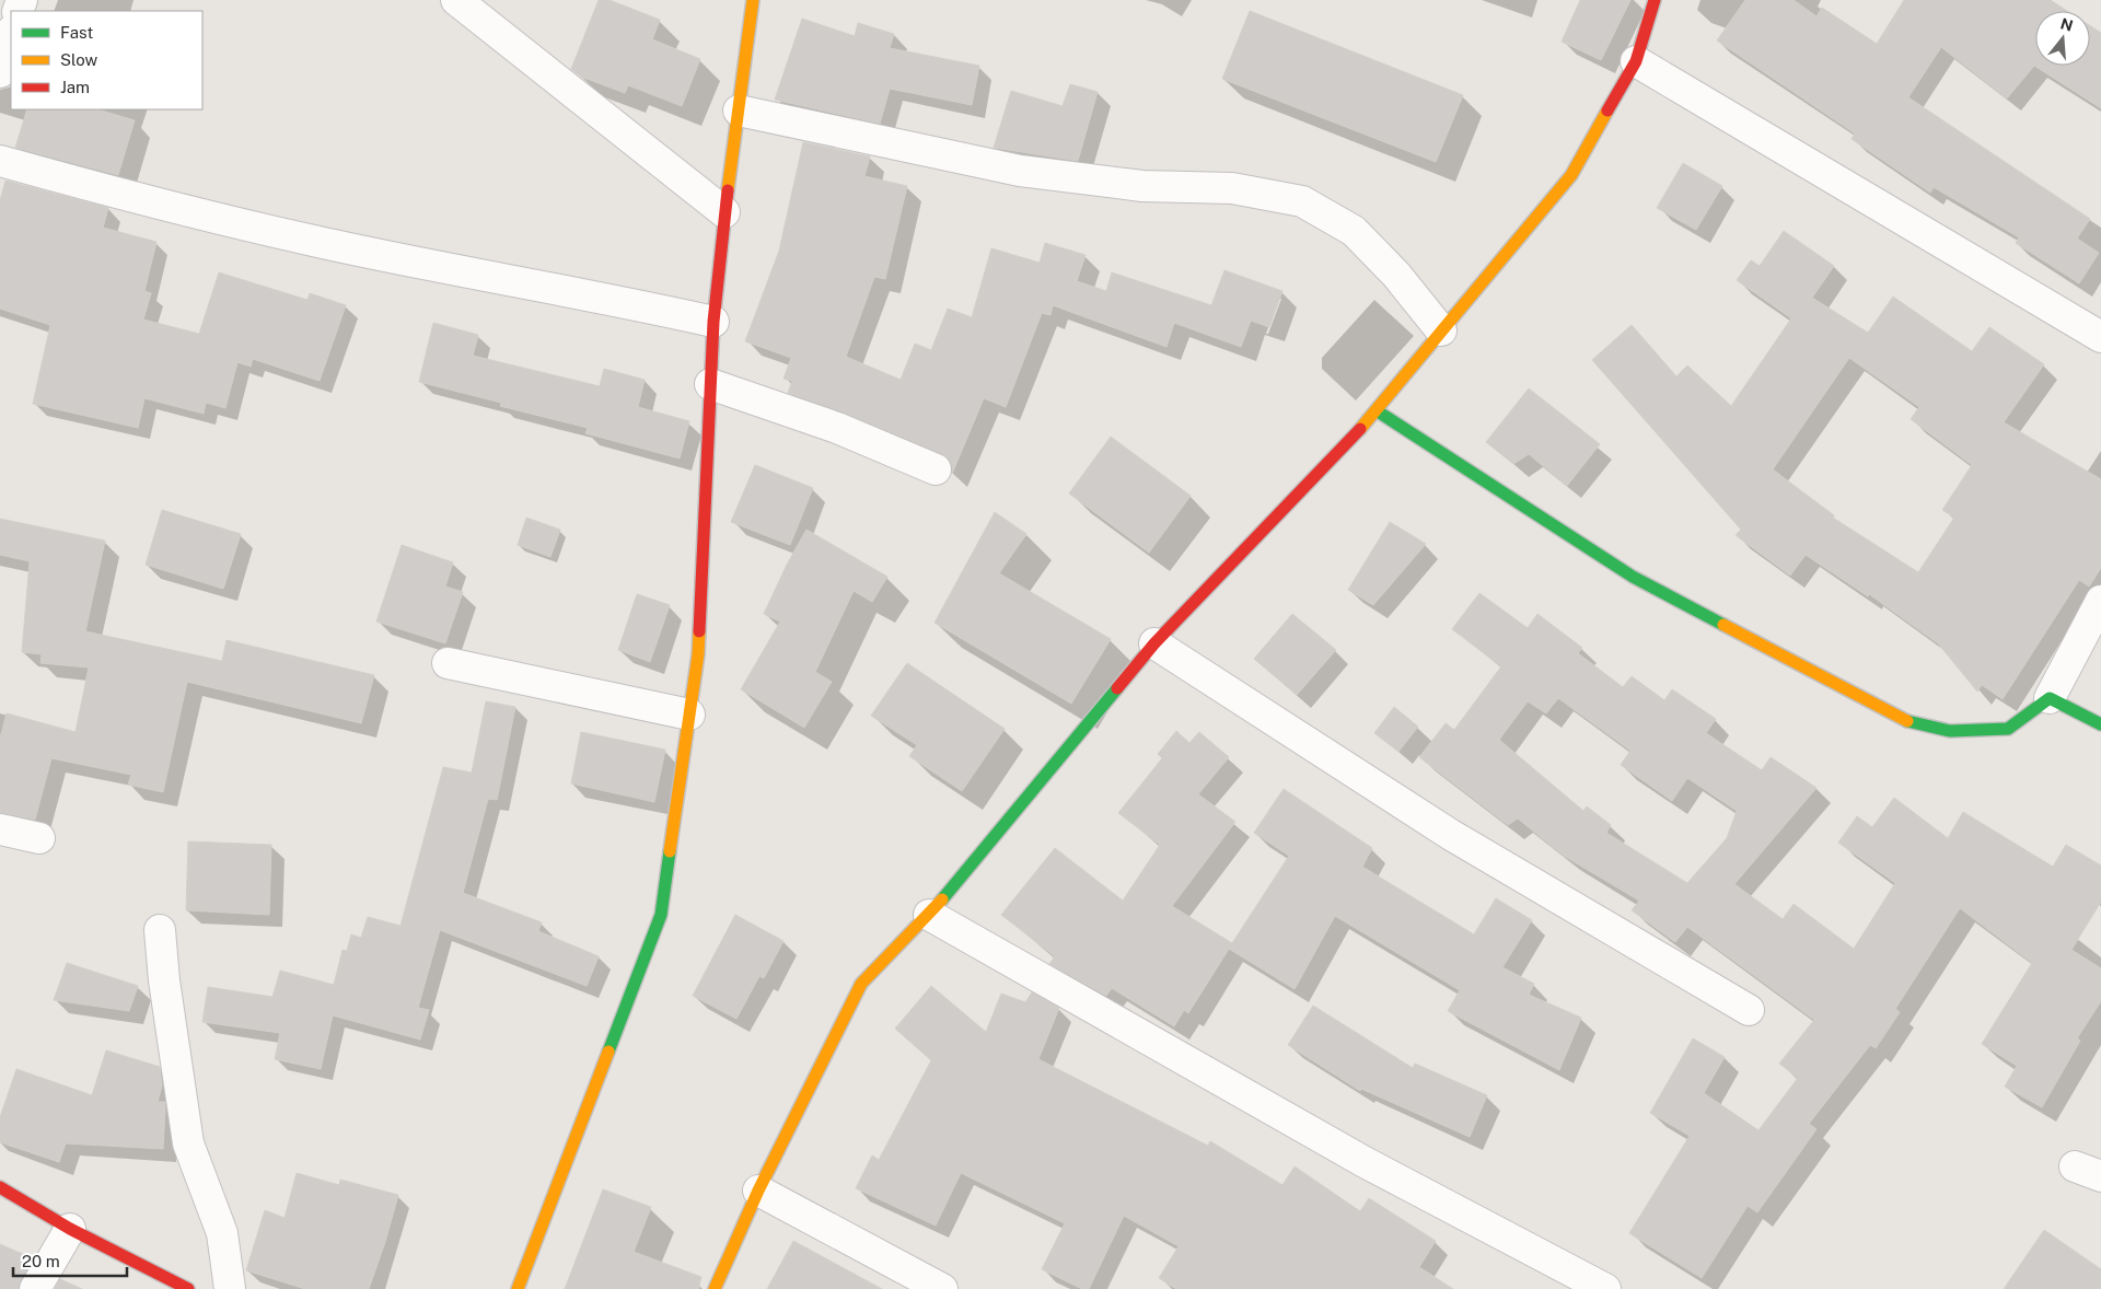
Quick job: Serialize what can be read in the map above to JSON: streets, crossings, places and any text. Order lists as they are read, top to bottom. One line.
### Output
{"legend":["Fast","Slow","Jam"],"scale_bar":"20 m","north":"top"}
